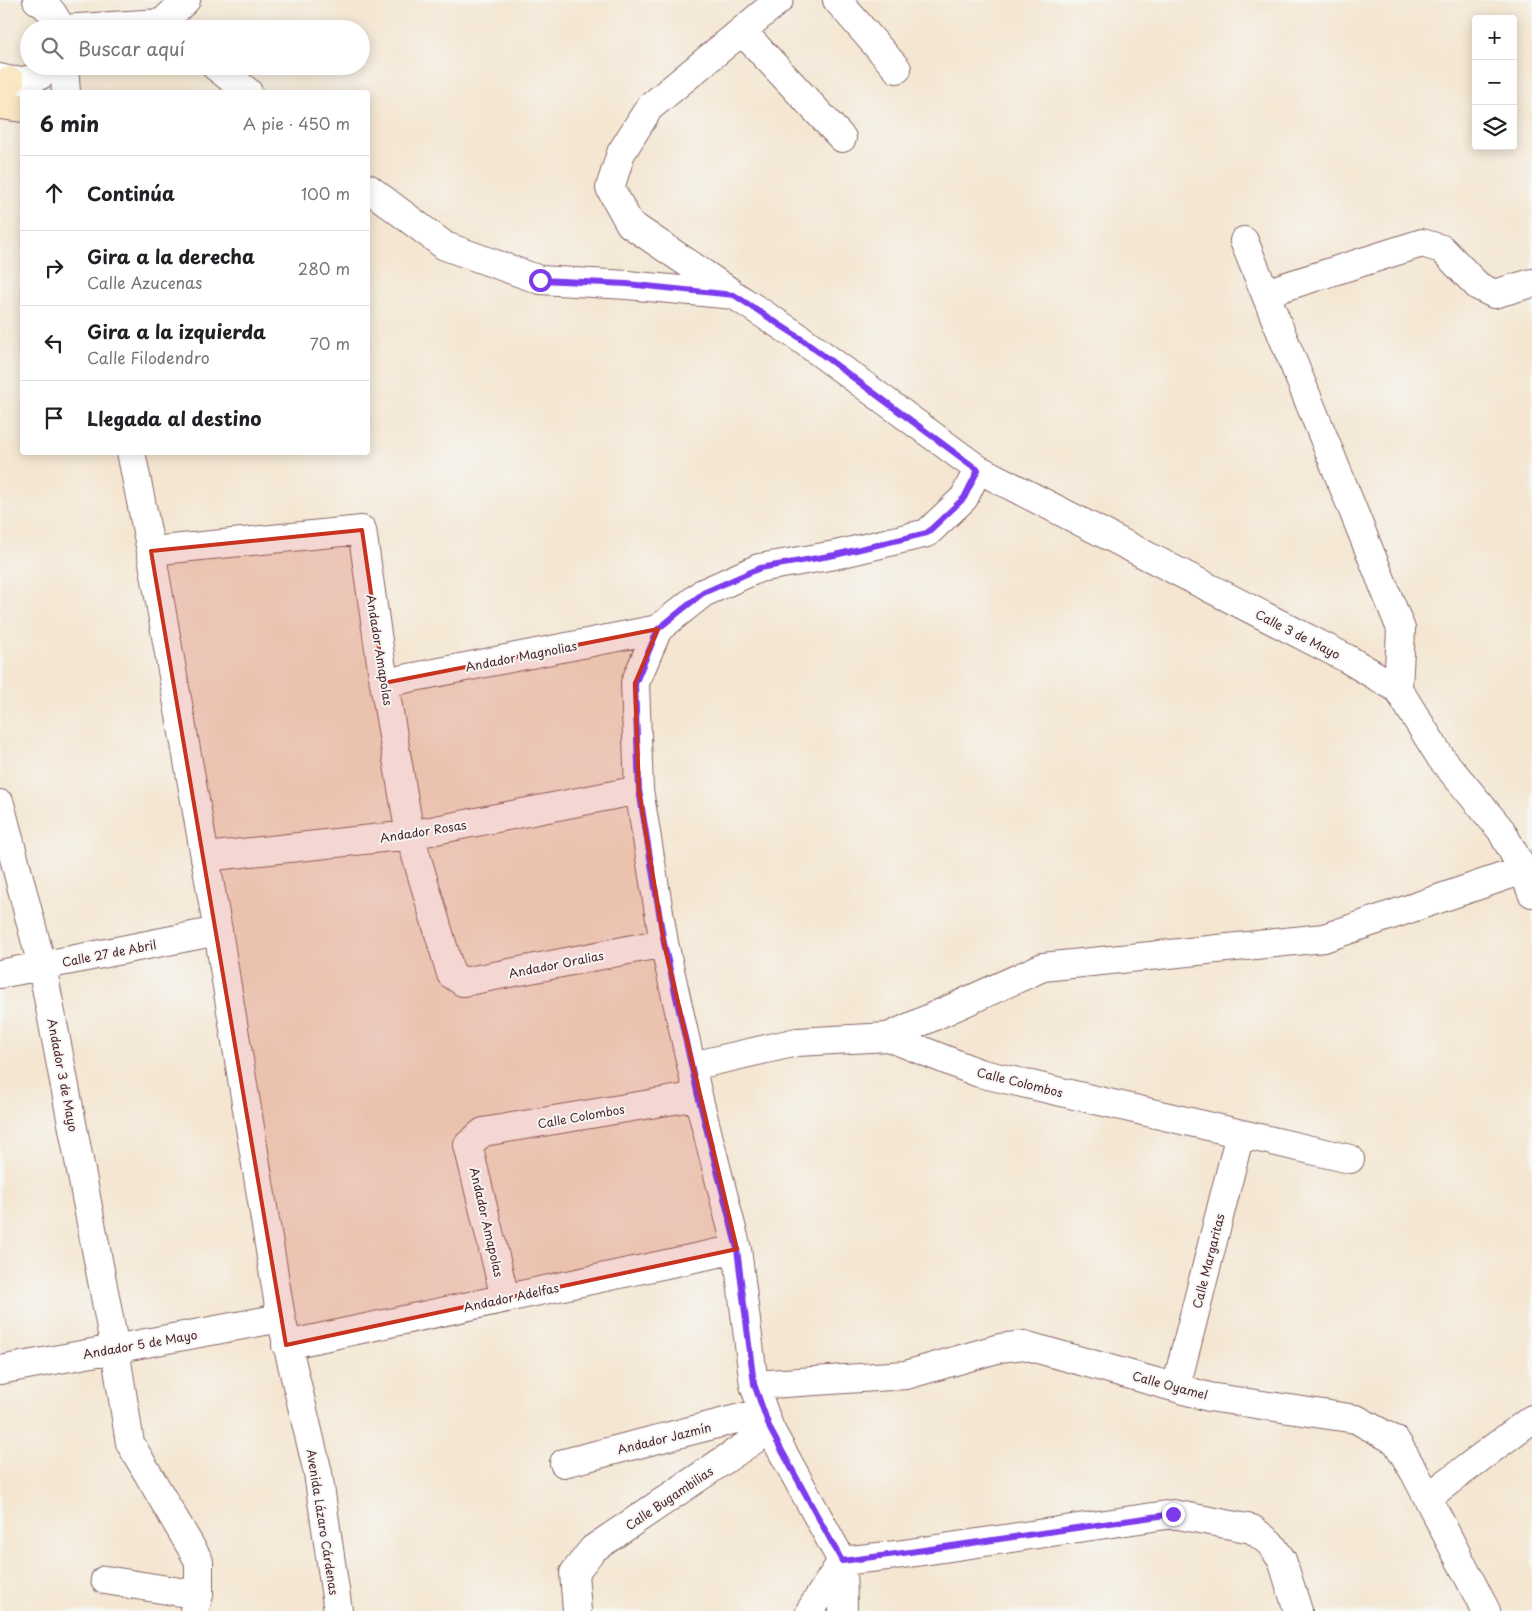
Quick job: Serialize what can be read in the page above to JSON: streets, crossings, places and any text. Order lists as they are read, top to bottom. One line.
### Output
{"streets":{"street":["Calle 3 de Mayo","Andador Amapolas","Andador Magnolias","Andador Rosas","Calle 27 de Abril","Andador Oralias","Andador 3 de Mayo","Calle Colombos","Calle Margaritas","Andador Adelfas","Andador 5 de Mayo","Calle Oyamel","Andador Jazmín","Calle Bugambilias","Avenida Lázaro Cárdenas"]},"crossings":[["Andador Amapolas","Andador Magnolias"],["Andador Amapolas","Andador Rosas"],["Andador Amapolas","Andador Oralias"],["Andador Amapolas","Calle Colombos"],["Andador Amapolas","Andador Adelfas"],["Andador Amapolas","Avenida Lázaro Cárdenas"],["Andador Rosas","Avenida Lázaro Cárdenas"],["Calle 27 de Abril","Andador 3 de Mayo"],["Calle 27 de Abril","Avenida Lázaro Cárdenas"],["Andador 3 de Mayo","Andador 5 de Mayo"],["Calle Colombos","Calle Margaritas"],["Calle Margaritas","Calle Oyamel"],["Andador Adelfas","Avenida Lázaro Cárdenas"],["Andador 5 de Mayo","Avenida Lázaro Cárdenas"],["Andador Jazmín","Calle Bugambilias"]],"page":{"map_buttons":["+","−"],"search":"Buscar aquí","heading":["6 min","A pie · 450 m"],"list":[["Continúa","100 m"],["Gira a la derecha","Calle Azucenas","280 m"],["Gira a la izquierda","Calle Filodendro","70 m"],"Llegada al destino"]}}
